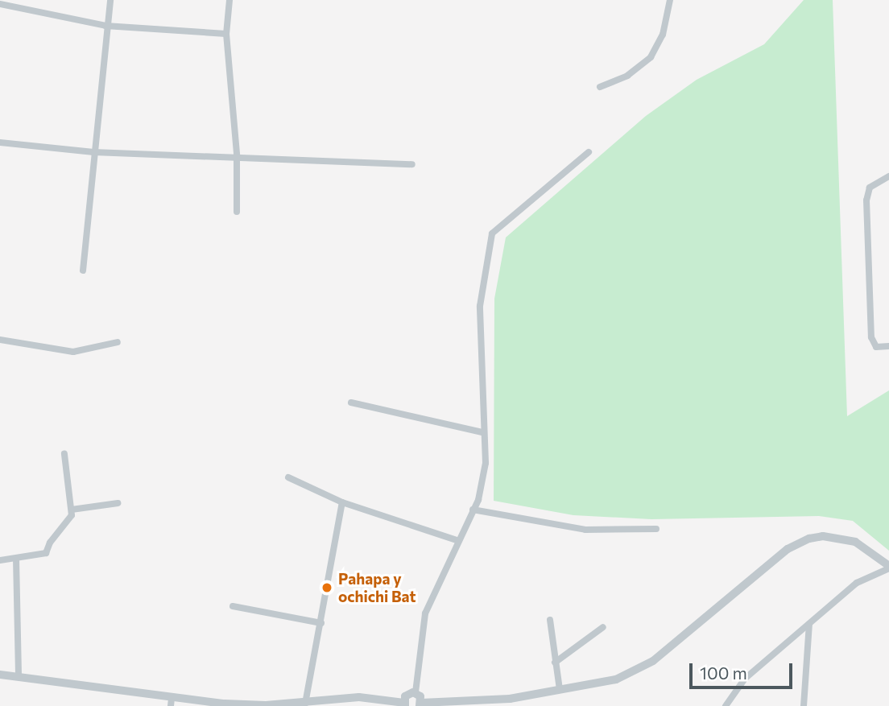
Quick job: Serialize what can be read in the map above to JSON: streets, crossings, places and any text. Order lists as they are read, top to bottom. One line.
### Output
{"places":["Pahapa y ochichi Bat"],"scale_bar":"100 m"}
